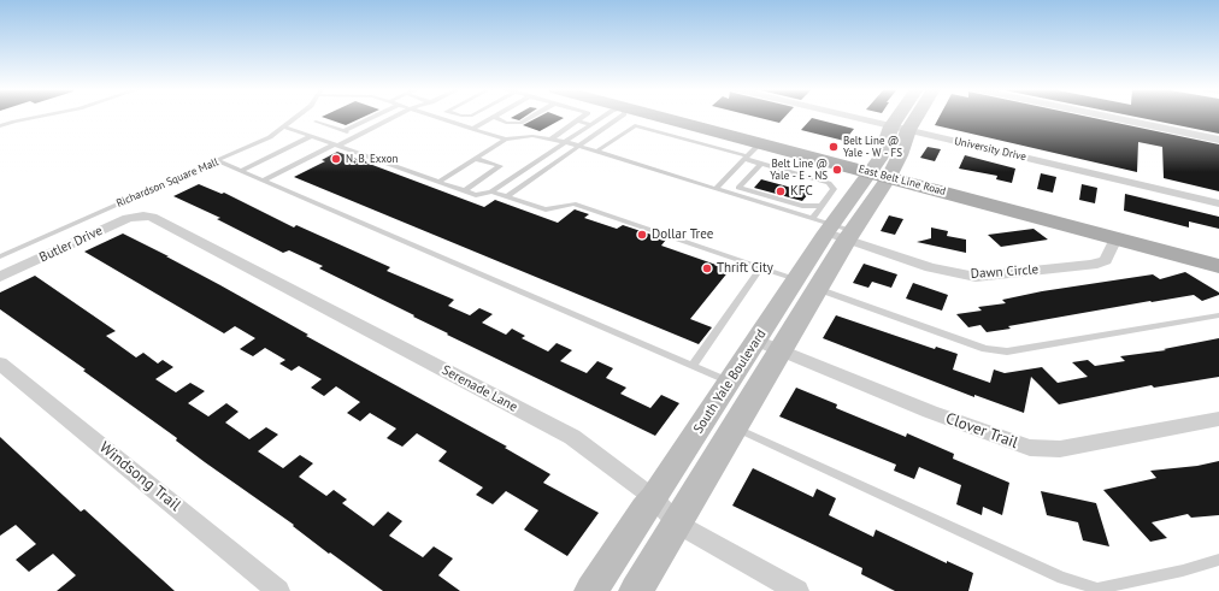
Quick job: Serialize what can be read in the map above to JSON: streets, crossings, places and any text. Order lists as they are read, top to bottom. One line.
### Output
{"streets":{"main road":["East Belt Line Road"],"street":["University Drive","Butler Drive","Dawn Circle","South Yale Boulevard","Serenade Lane","Clover Trail","Windsong Trail"],"lane":["Richardson Square Mall"]},"crossings":[["University Drive","South Yale Boulevard"],["East Belt Line Road","Dawn Circle"],["East Belt Line Road","South Yale Boulevard"],["Butler Drive","Serenade Lane"],["Dawn Circle","South Yale Boulevard"],["South Yale Boulevard","Serenade Lane"],["South Yale Boulevard","Clover Trail"]],"places":["Belt Line @ Yale - W - FS","N. B. Exxon","Belt Line @ Yale - E - NS","KFC","Dollar Tree","Thrift City"]}
